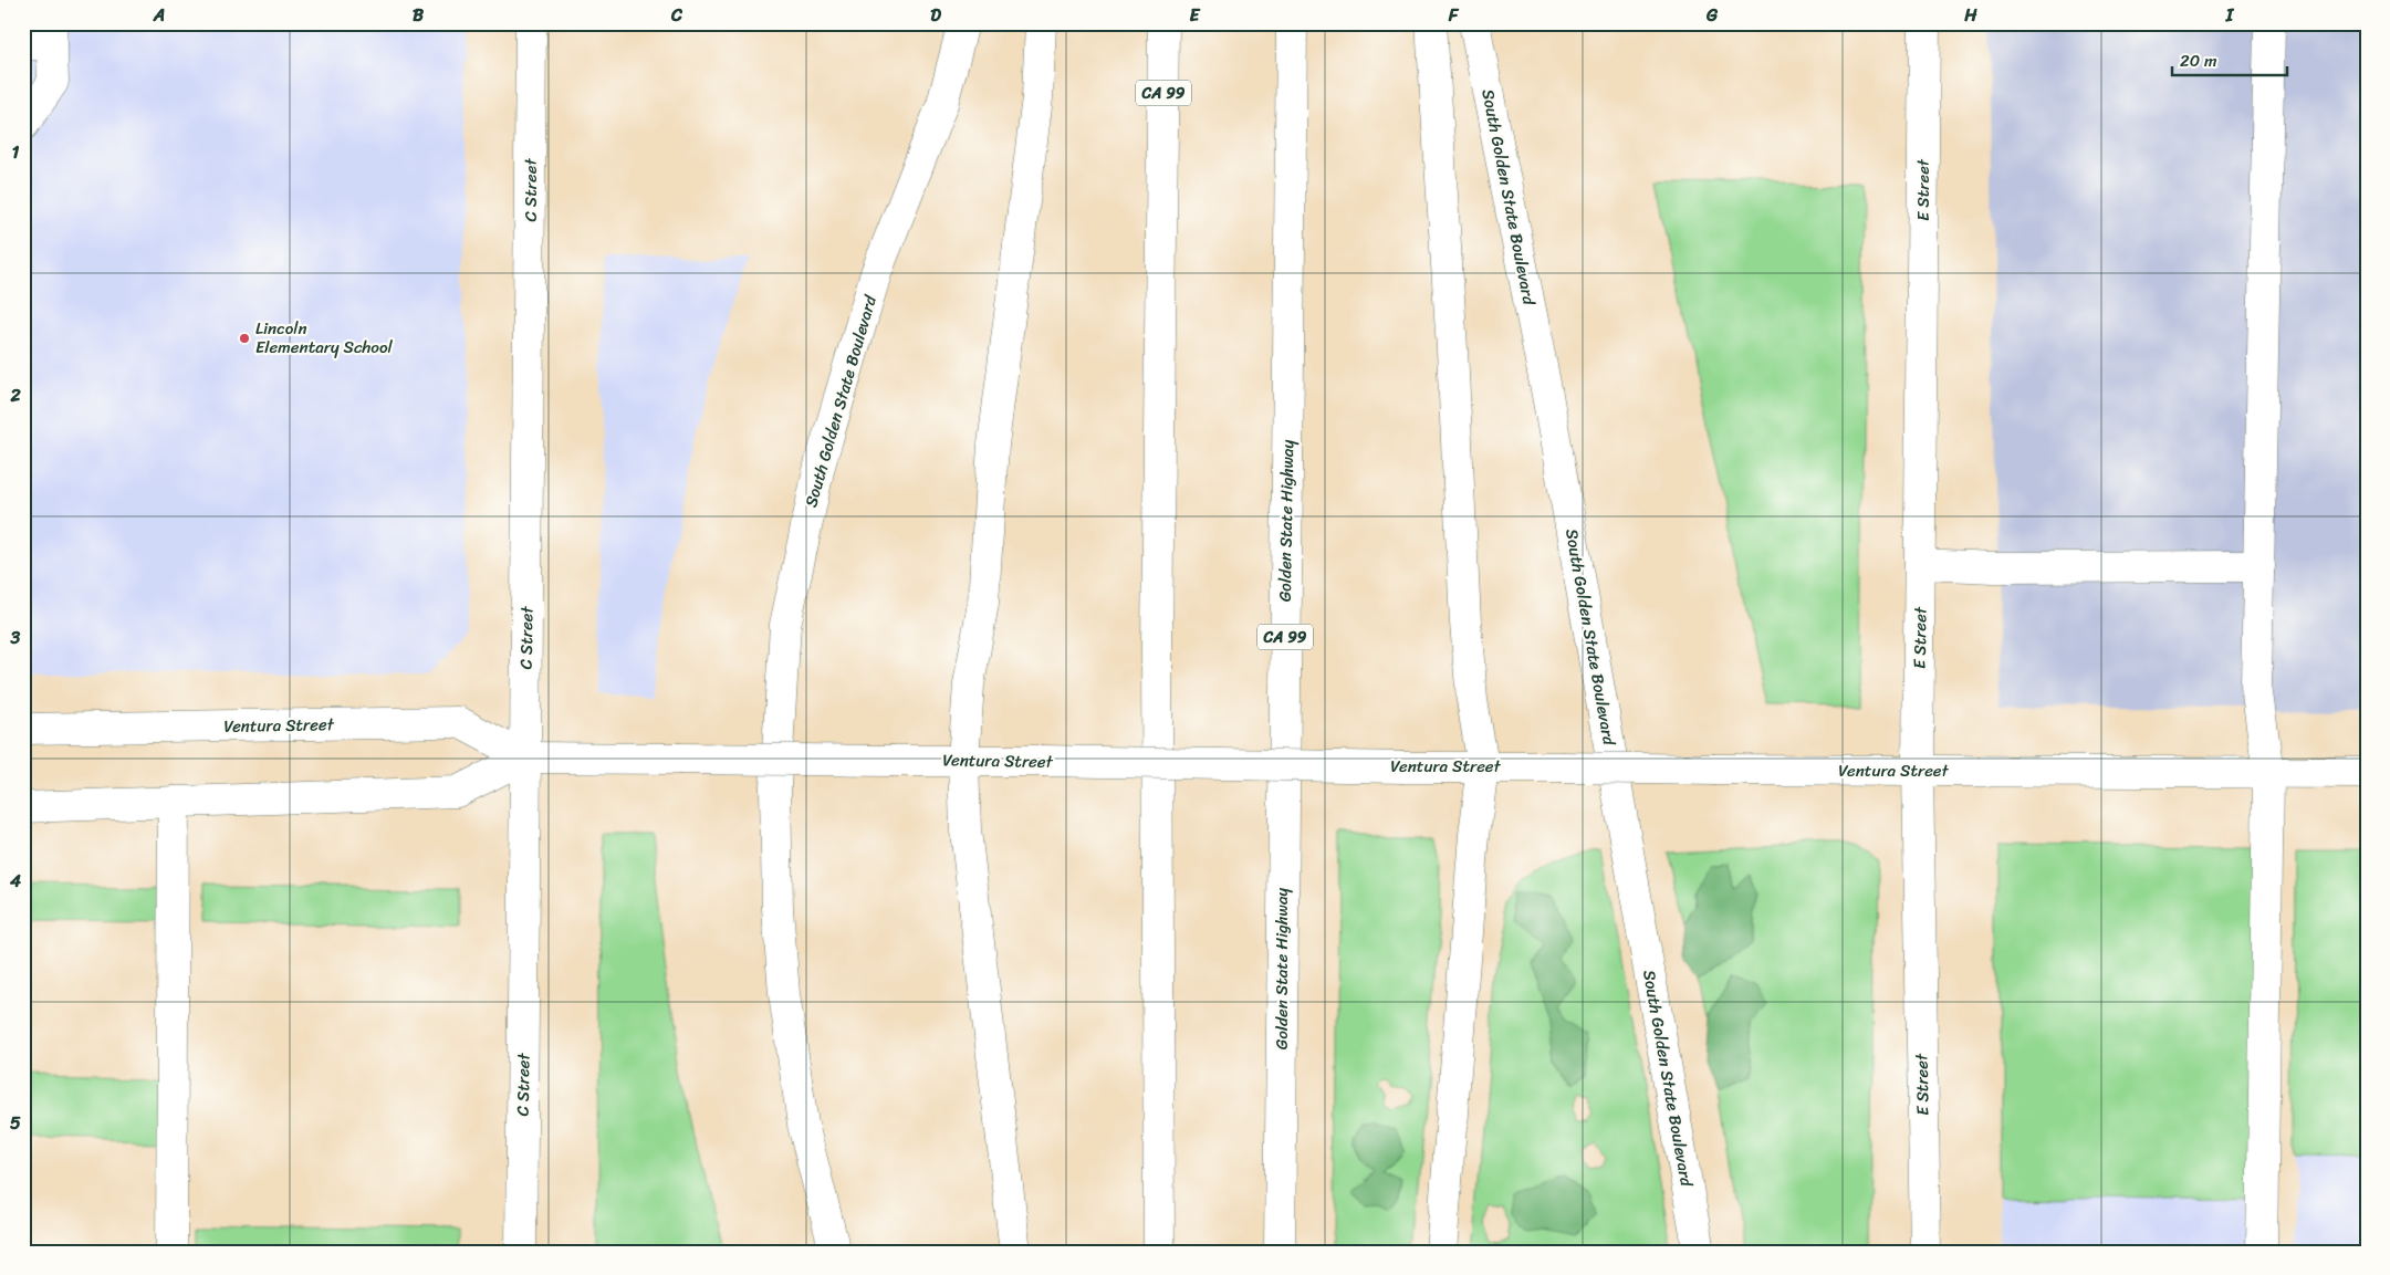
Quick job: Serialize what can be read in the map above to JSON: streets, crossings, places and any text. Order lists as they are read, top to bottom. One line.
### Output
{"streets":{"main road":["CA 99","C Street","E Street","South Golden State Boulevard","Golden State Highway","Ventura Street"]},"crossings":[["C Street","Ventura Street"],["E Street","Ventura Street"]],"places":["Lincoln Elementary School"],"scale_bar":"20 m","grid":{"columns":["A","B","C","D","E","F","G","H","I"],"rows":["1","2","3","4","5"]}}
